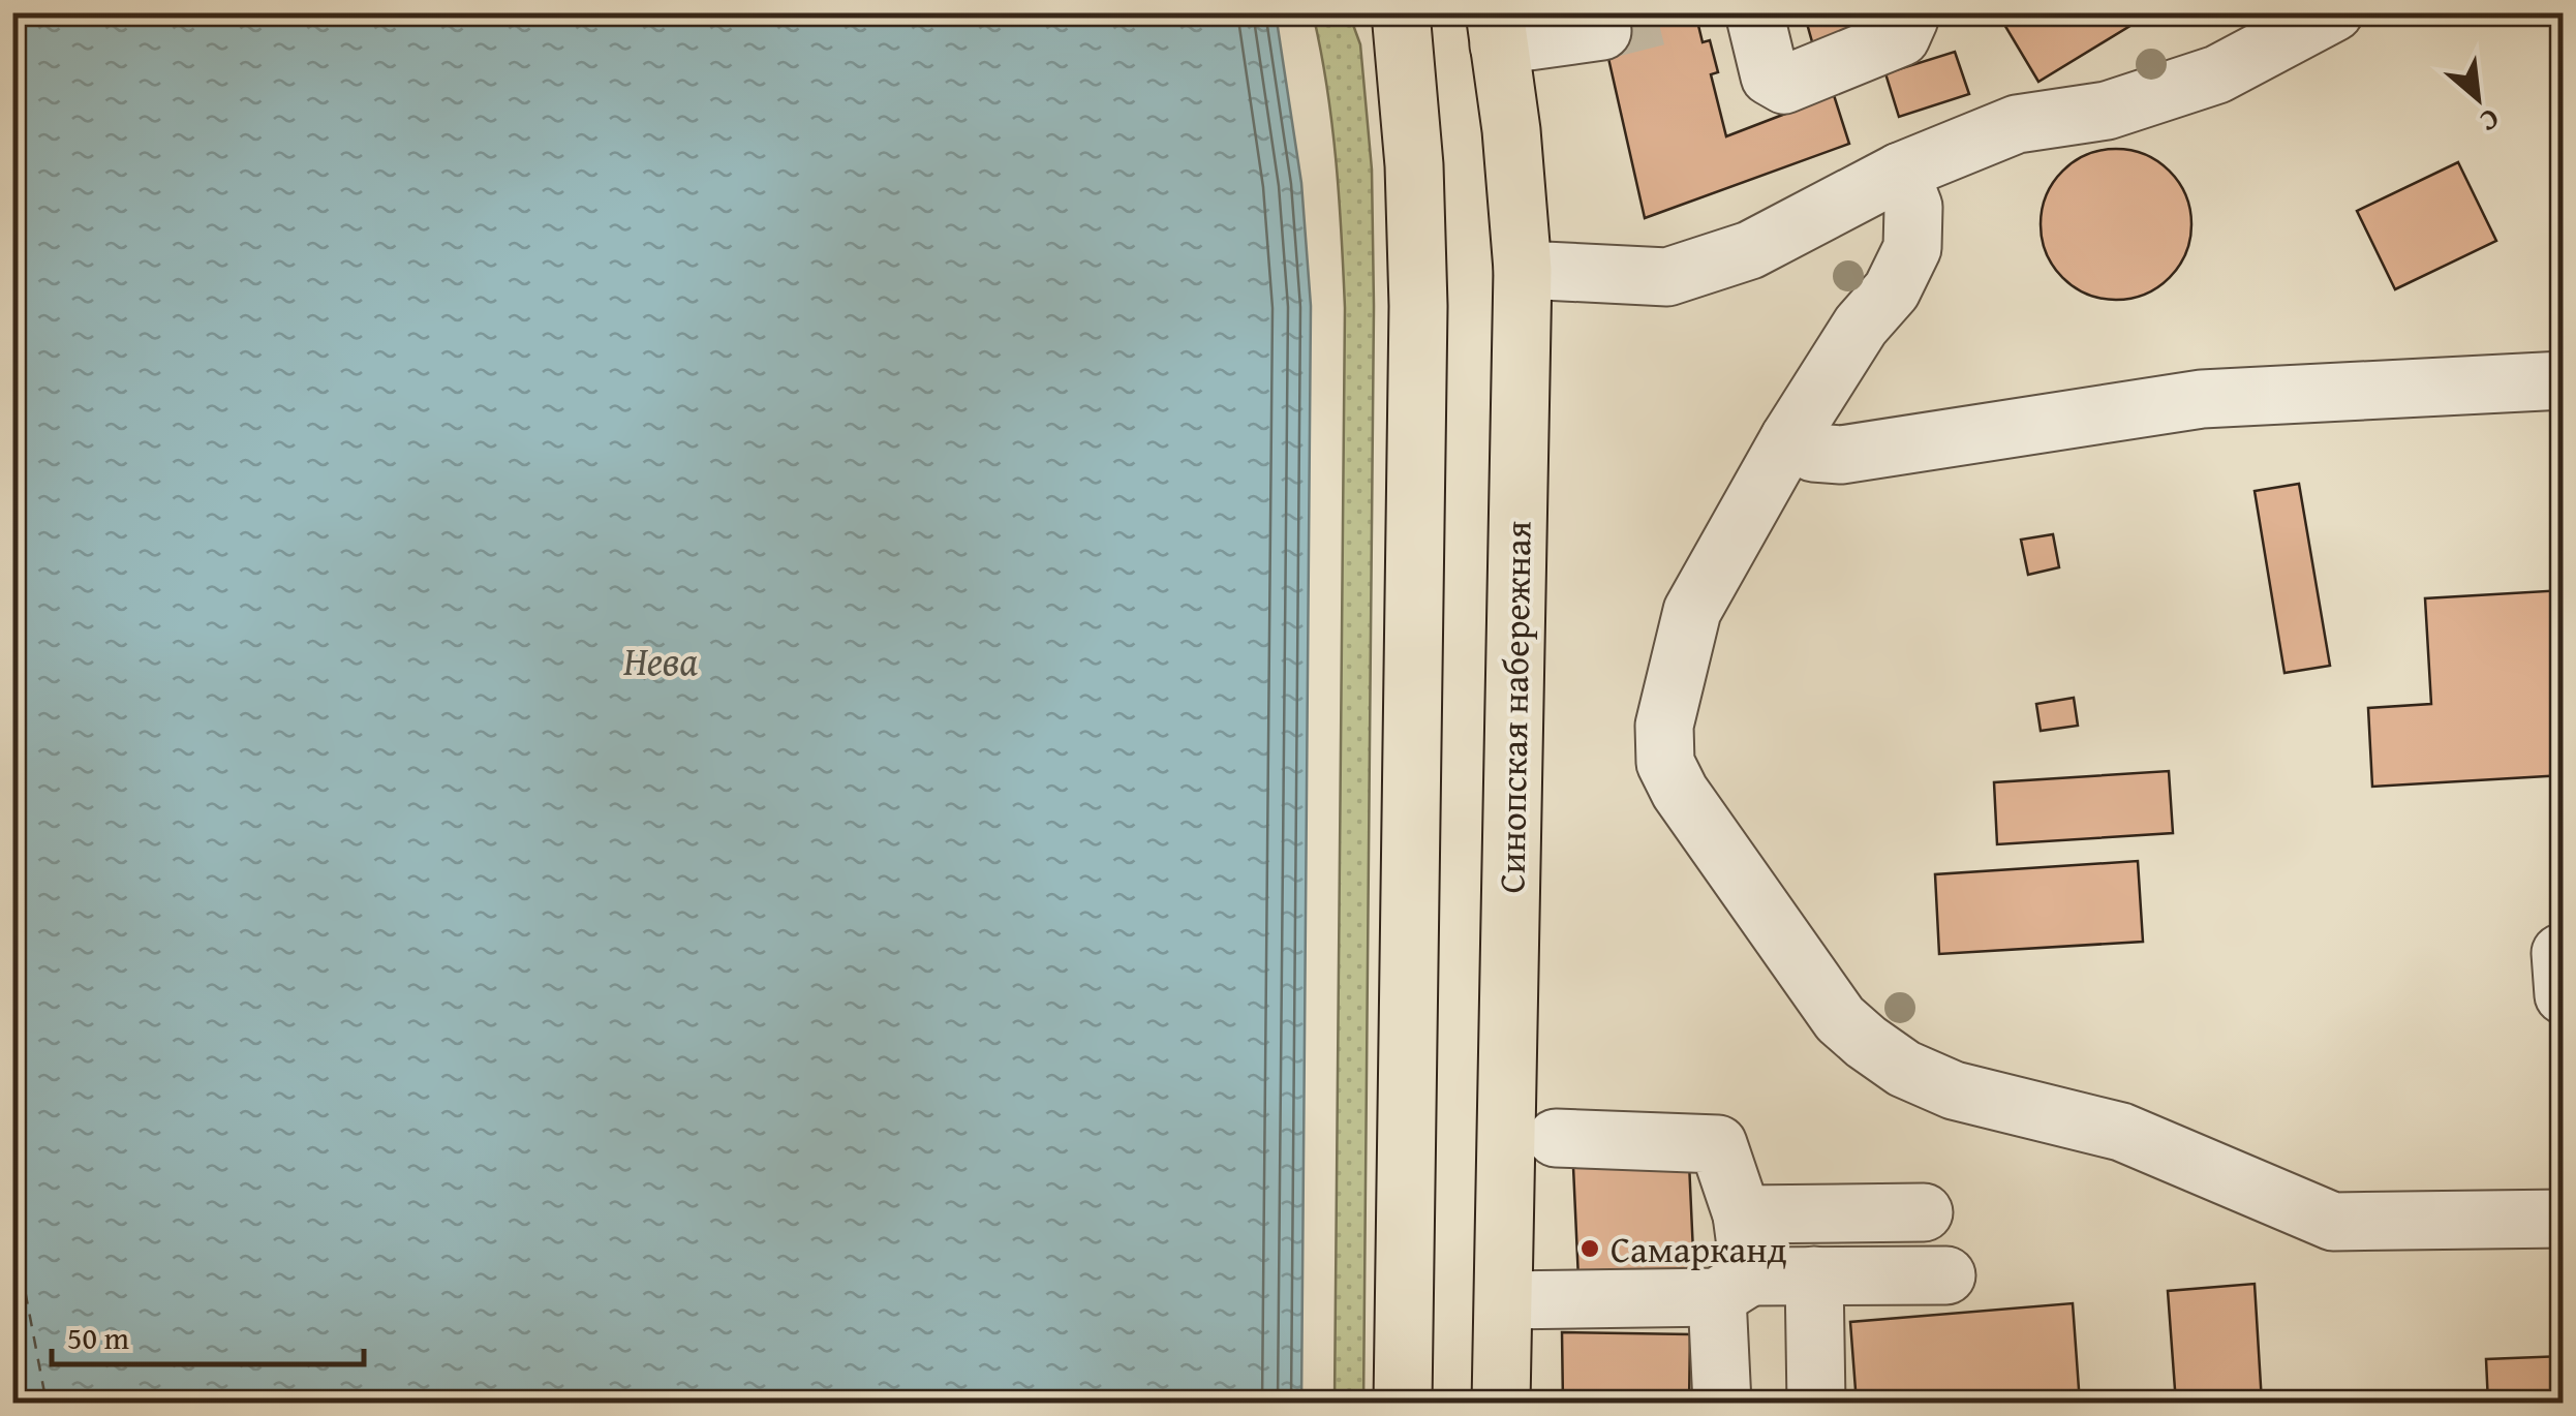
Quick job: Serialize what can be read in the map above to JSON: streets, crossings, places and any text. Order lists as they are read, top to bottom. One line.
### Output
{"streets":{"main road":["Синопская набережная"]},"water":["Нева"],"places":["Самарканд"],"scale_bar":"50 m","north":"bottom right"}
